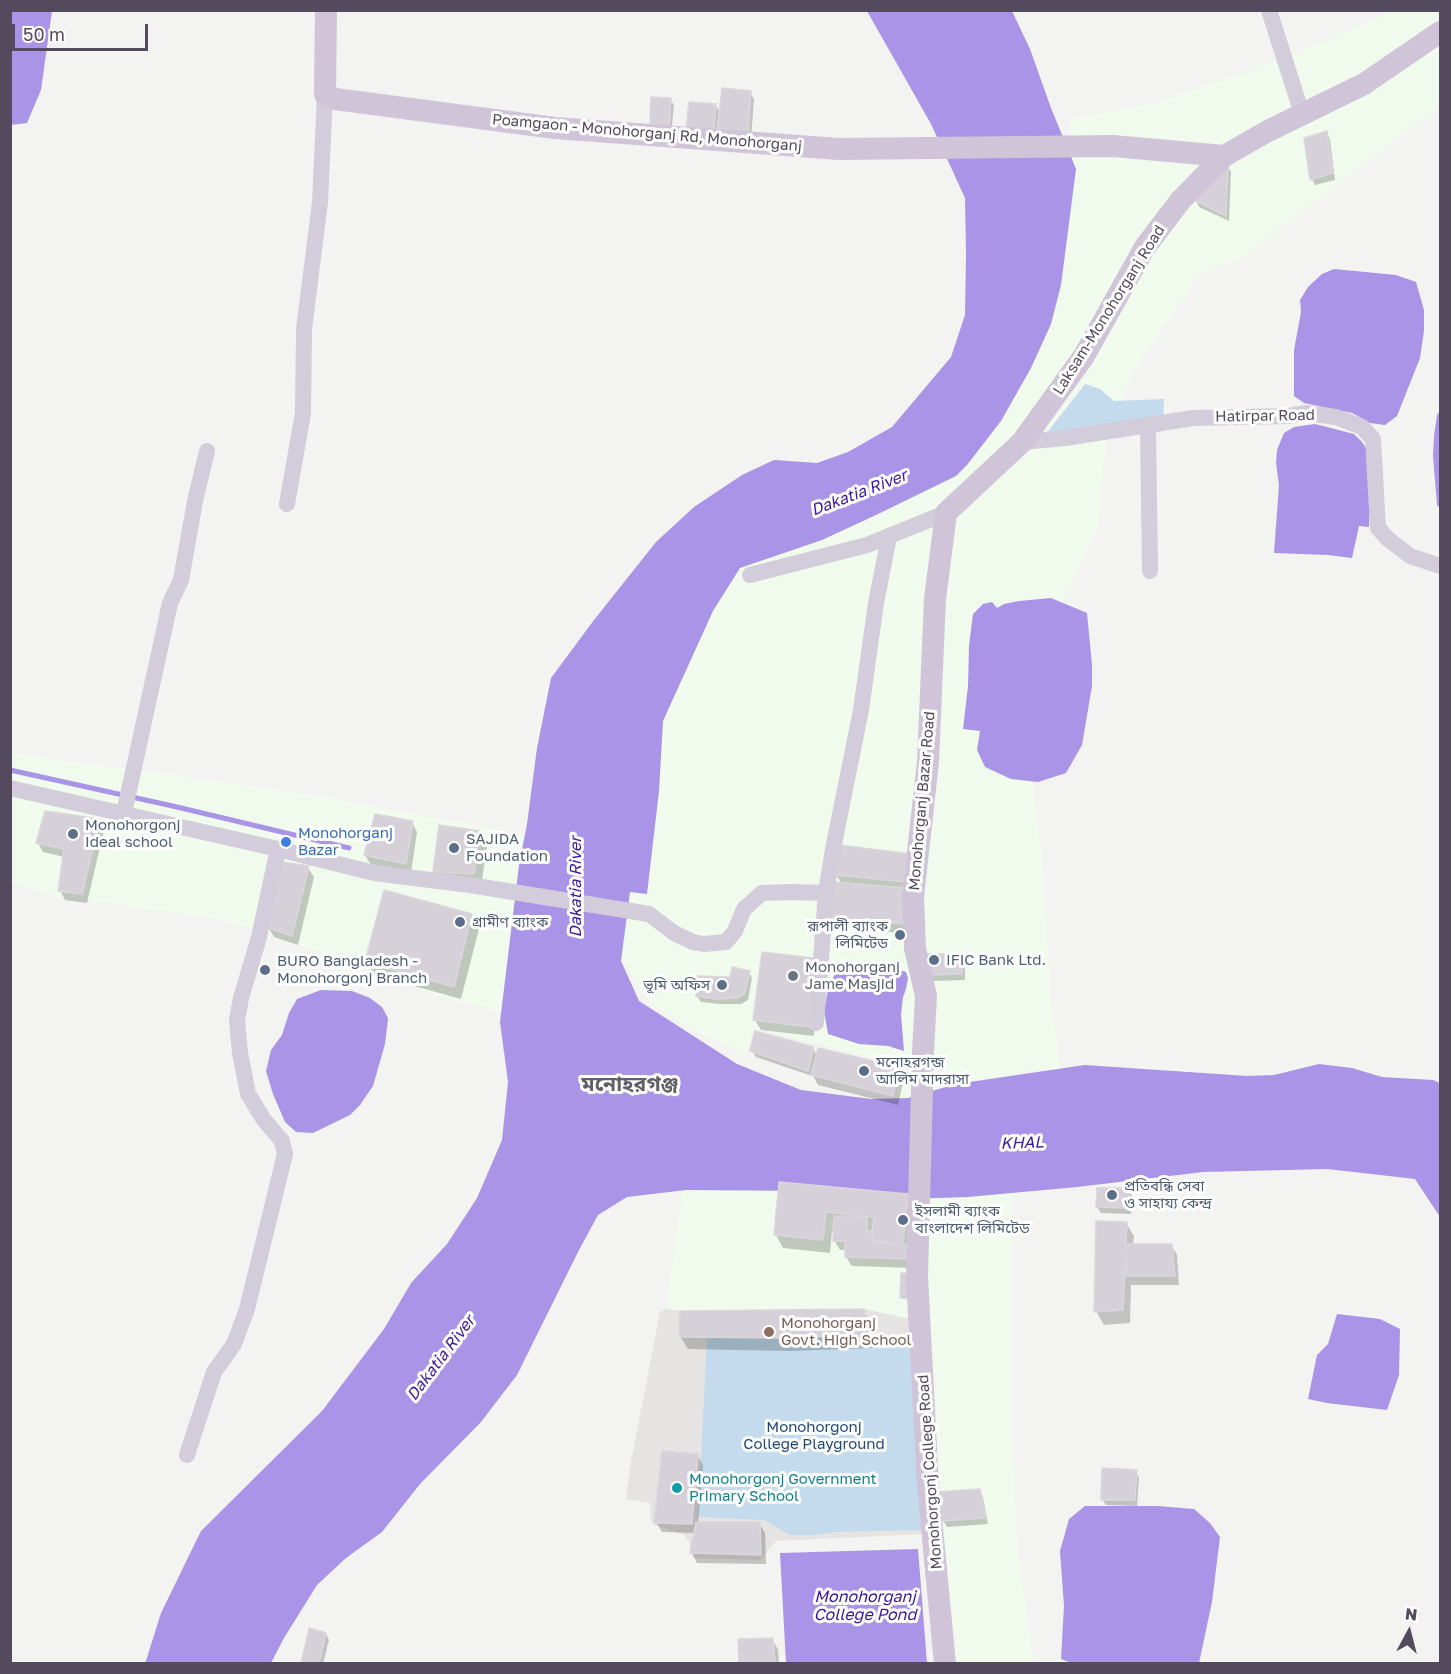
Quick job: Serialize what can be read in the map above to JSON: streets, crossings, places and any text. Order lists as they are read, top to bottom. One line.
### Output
{"streets":{"street":["Poamgaon - Monohorganj Rd, Monohorganj","Laksam-Monohorganj Road","Hatirpar Road","Monohorganj Bazar Road","Monohorgonj College Road"]},"crossings":[["Poamgaon - Monohorganj Rd, Monohorganj","Laksam-Monohorganj Road"],["Laksam-Monohorganj Road","Hatirpar Road"],["Laksam-Monohorganj Road","Monohorganj Bazar Road"],["Monohorganj Bazar Road","Monohorgonj College Road"]],"districts":["মনোহরগঞ্জ"],"water":["Dakatia River","KHAL","Monohorganj College Pond"],"parks":["Monohorgonj College Playground"],"places":["Monohorgonj Ideal school","Monohorganj Bazar","SAJIDA Foundation","গ্রামীণ ব্যাংক","রূপালী ব্যাংক লিমিটেড","IFIC Bank Ltd.","BURO Bangladesh - Monohorgonj Branch","Monohorganj Jame Masjid","ভূমি অফিস","মনোহরগন্জ আলিম মাদরাসা","প্রতিবন্ধি সেবা ও সাহায্য কেন্দ্র","ইসলামী ব্যাংক বাংলাদেশ লিমিটেড","Monohorganj Govt. High School","Monohorgonj Government Primary School"],"scale_bar":"50 m","north":"top"}
